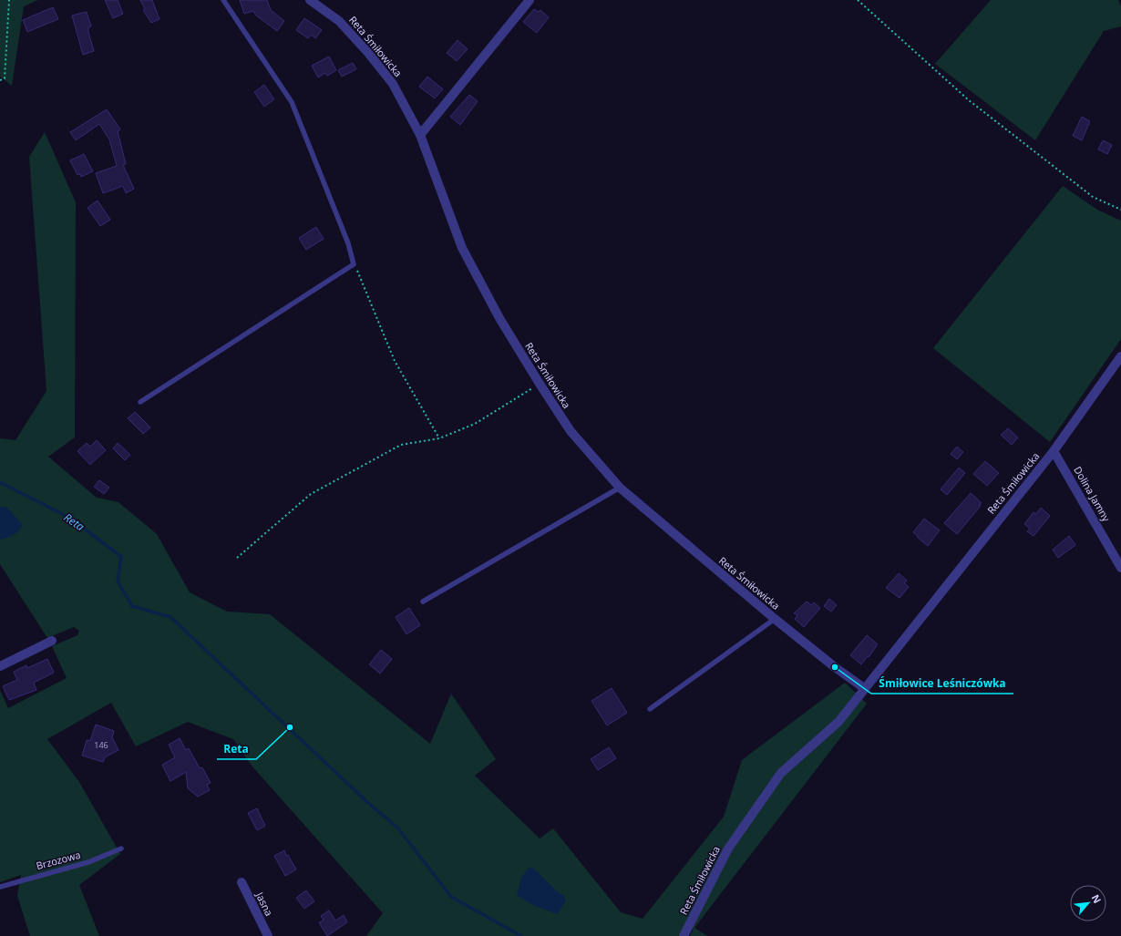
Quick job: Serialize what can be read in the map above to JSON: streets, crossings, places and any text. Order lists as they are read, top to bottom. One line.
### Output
{"streets":{"street":["Reta Śmiłowicka","Dolina Jamny","Jasna"],"lane":["Brzozowa"]},"crossings":[["Reta Śmiłowicka","Dolina Jamny"]],"water":["Reta"],"places":["Śmiłowice Leśniczówka","Reta"],"house_numbers":["146"],"north":"top right"}
